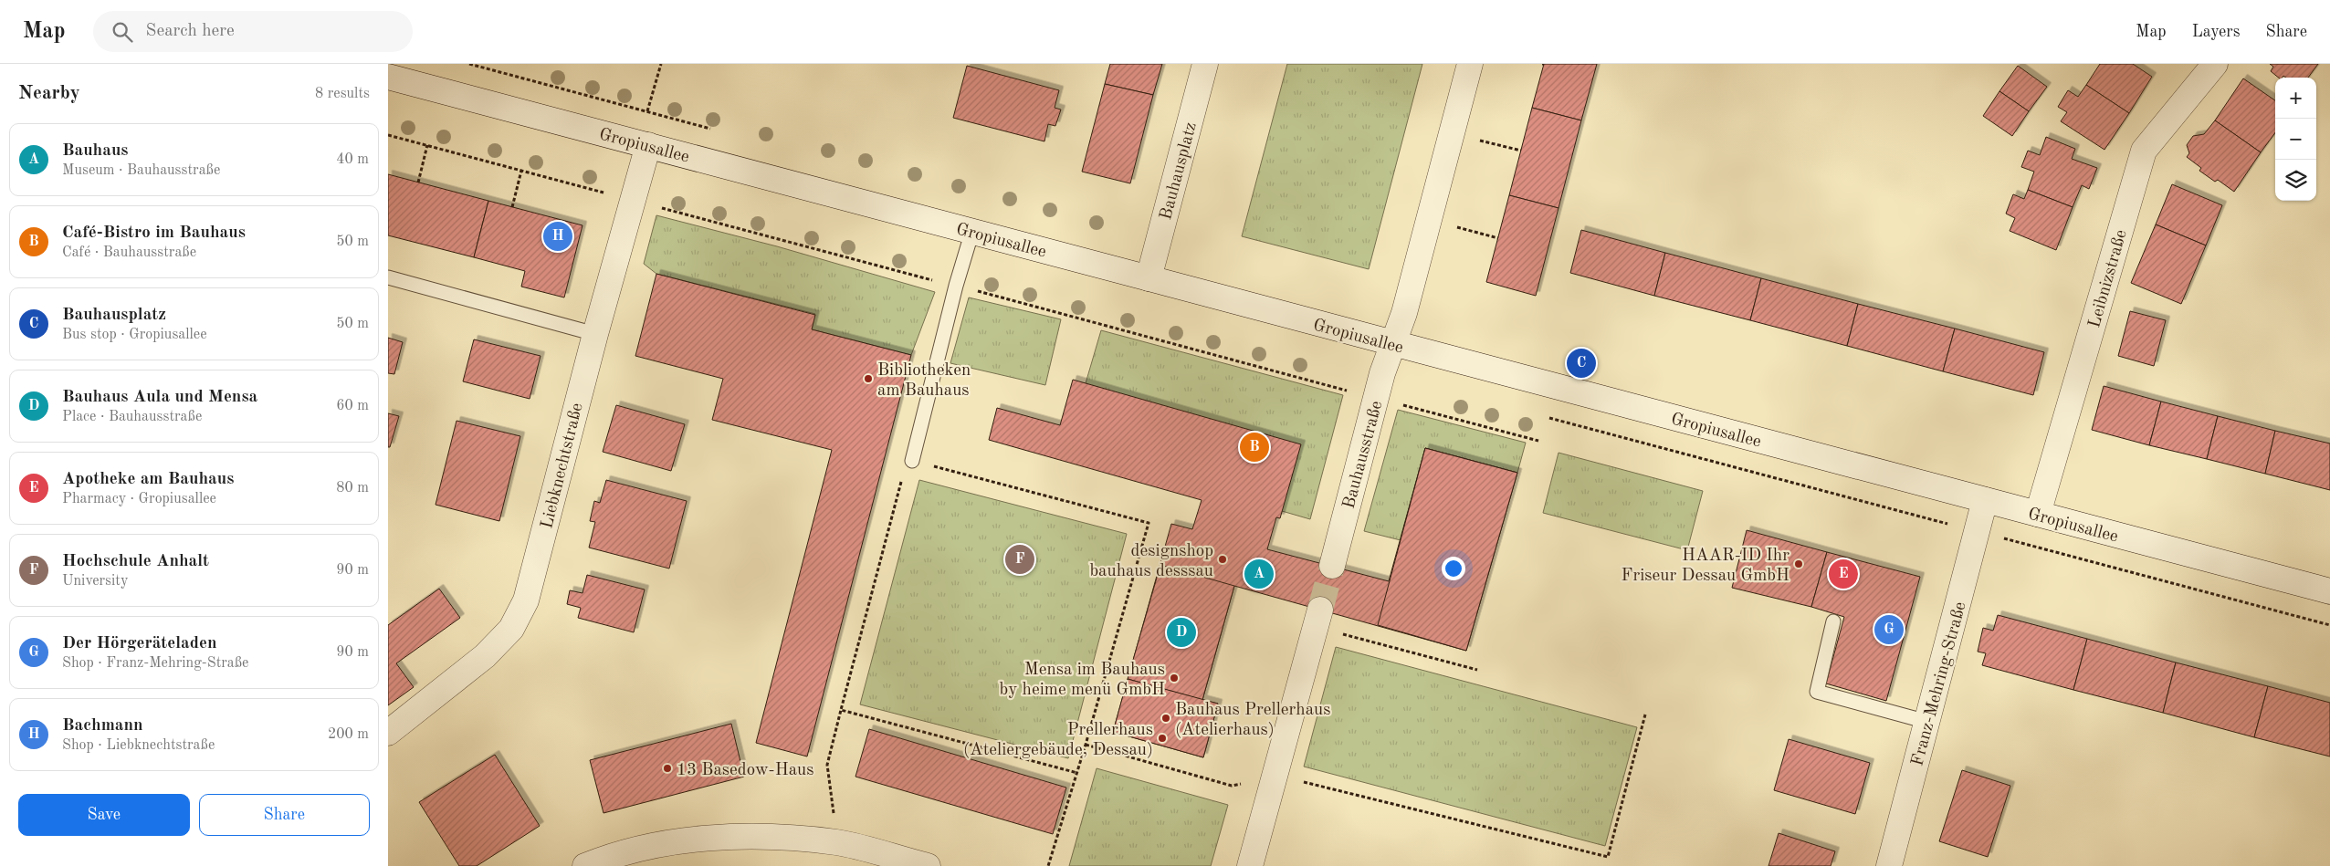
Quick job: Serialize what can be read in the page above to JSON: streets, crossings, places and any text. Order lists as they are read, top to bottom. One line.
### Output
{"streets":{"street":["Gropiusallee","Bauhausplatz","Leibnizstraße","Bauhausstraße","Liebknechtstraße","Franz-Mehring-Straße"]},"crossings":[["Gropiusallee","Bauhausplatz"],["Gropiusallee","Leibnizstraße"],["Gropiusallee","Bauhausstraße"],["Gropiusallee","Liebknechtstraße"],["Gropiusallee","Franz-Mehring-Straße"]],"places":["Bibliotheken am Bauhaus","designshop bauhaus desssau","HAAR-ID Ihr Friseur Dessau GmbH","Mensa im Bauhaus by heime menü GmbH","Bauhaus Prellerhaus (Atelierhaus)","Prellerhaus (Ateliergebäude, Dessau)","13 Basedow-Haus"],"page":{"header":"Map","search":"Search here","nav":["Map","Layers","Share"],"heading":["Nearby","8 results"],"map_buttons":["+","−"],"list":[{"mark":"A","name":"Bauhaus","note":"Museum · Bauhausstraße","value":"40 m"},{"mark":"B","name":"Café-Bistro im Bauhaus","note":"Café · Bauhausstraße","value":"50 m"},{"mark":"C","name":"Bauhausplatz","note":"Bus stop · Gropiusallee","value":"50 m"},{"mark":"D","name":"Bauhaus Aula und Mensa","note":"Place · Bauhausstraße","value":"60 m"},{"mark":"E","name":"Apotheke am Bauhaus","note":"Pharmacy · Gropiusallee","value":"80 m"},{"mark":"F","name":"Hochschule Anhalt","note":"University","value":"90 m"},{"mark":"G","name":"Der Hörgeräteladen","note":"Shop · Franz-Mehring-Straße","value":"90 m"},{"mark":"H","name":"Bachmann","note":"Shop · Liebknechtstraße","value":"200 m"}],"pins":["H","C","B","F","A","E","G","D"],"buttons":["Save","Share"]}}
